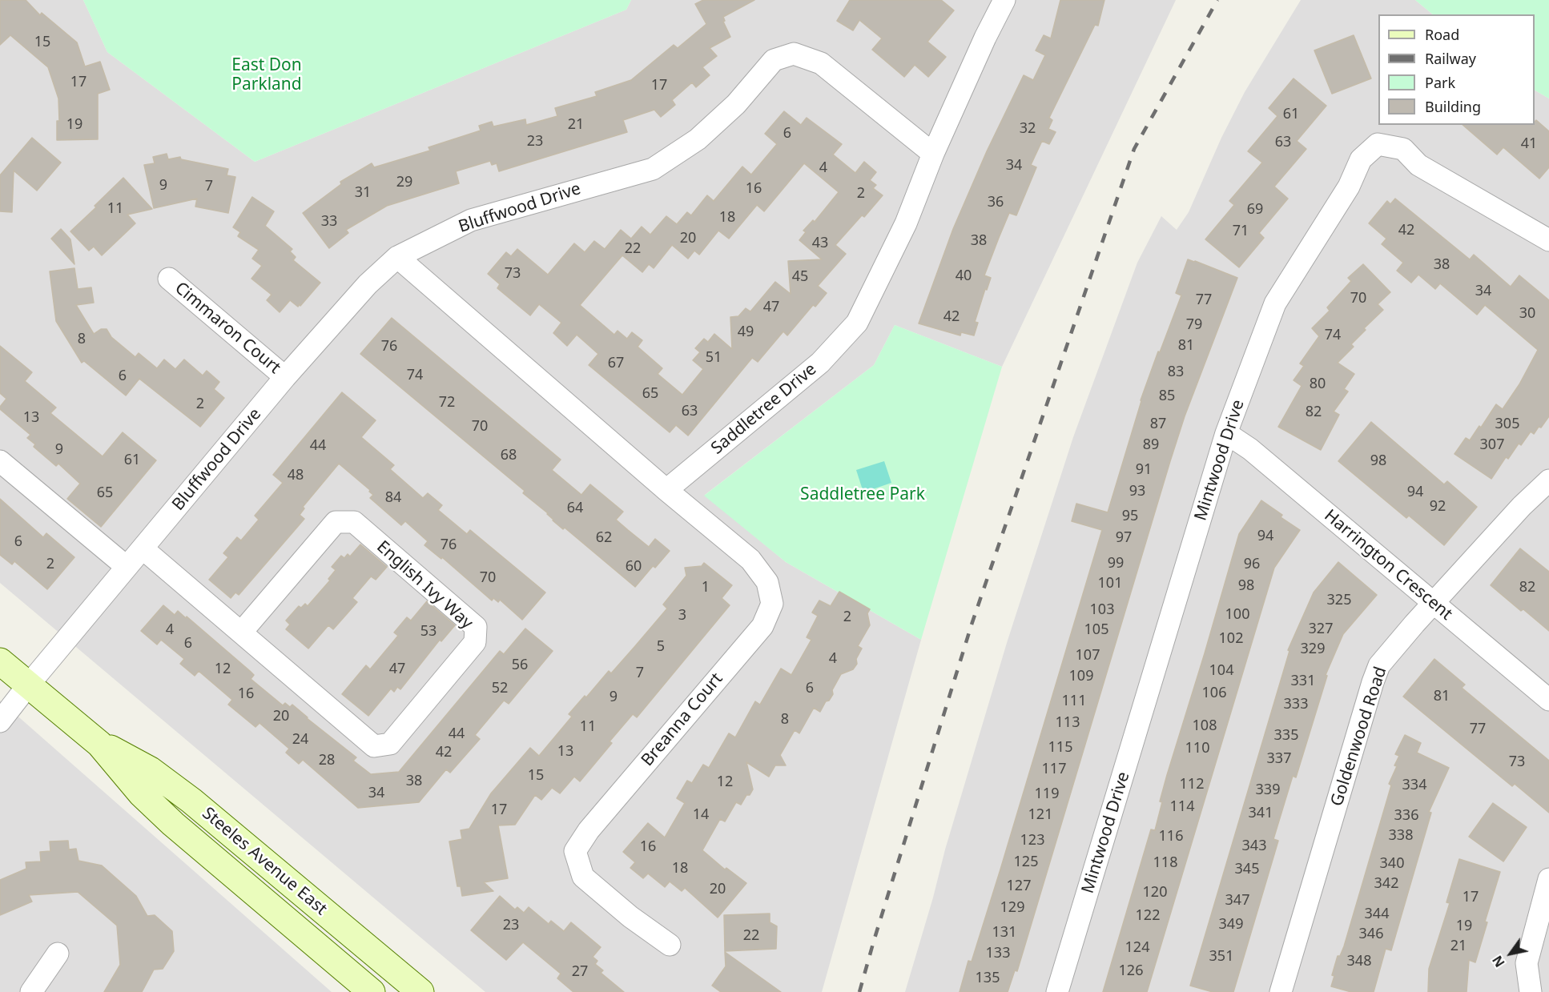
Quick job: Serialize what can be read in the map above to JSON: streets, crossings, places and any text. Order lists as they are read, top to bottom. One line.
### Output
{"streets":{"main road":["Steeles Avenue East"],"street":["Bluffwood Drive","Cimmaron Court","Saddletree Drive","Mintwood Drive","Harrington Crescent","English Ivy Way","Breanna Court","Goldenwood Road"]},"crossings":[["Bluffwood Drive","Cimmaron Court"],["Bluffwood Drive","Saddletree Drive"],["Bluffwood Drive","English Ivy Way"],["Bluffwood Drive","Steeles Avenue East"],["Saddletree Drive","Breanna Court"],["Mintwood Drive","Harrington Crescent"],["Harrington Crescent","Goldenwood Road"]],"parks":["East Don Parkland","Saddletree Park"],"house_numbers":["15","17","17","61","19","21","32","6","23","63","41","34","4","29","9","7","16","31","2","36","11","69","18","33","42","71","20","38","43","22","38","73","40","45","34","70","77","47","30","42","79","49","74","8","81","76","51","67","83","74","6","80","65","85","72","2","63","82","13","87","305","70","89","307","44","9","68","61","98","91","48","93","94","65","84","92","64","95","94","62","97","6","76","99","2","96","60","70","101","98","1","82","325","103","100","3","2","327","4","105","53","102","6","5","329","107","4","56","12","47","104","7","109","331","52","6","106","16","81","9","111","333","20","8","113","108","11","77","44","335","24","115","110","13","42","337","28","73","117","15","38","12","112","334","339","34","119","114","17","341","14","121","336","338","116","123","343","16","125","118","340","18","345","342","127","20","120","17","347","129","344","122","349","23","19","131","346","22","21","124","133","351","348","126","27","135"],"legend":["Road","Railway","Park","Building"],"north":"bottom left"}
